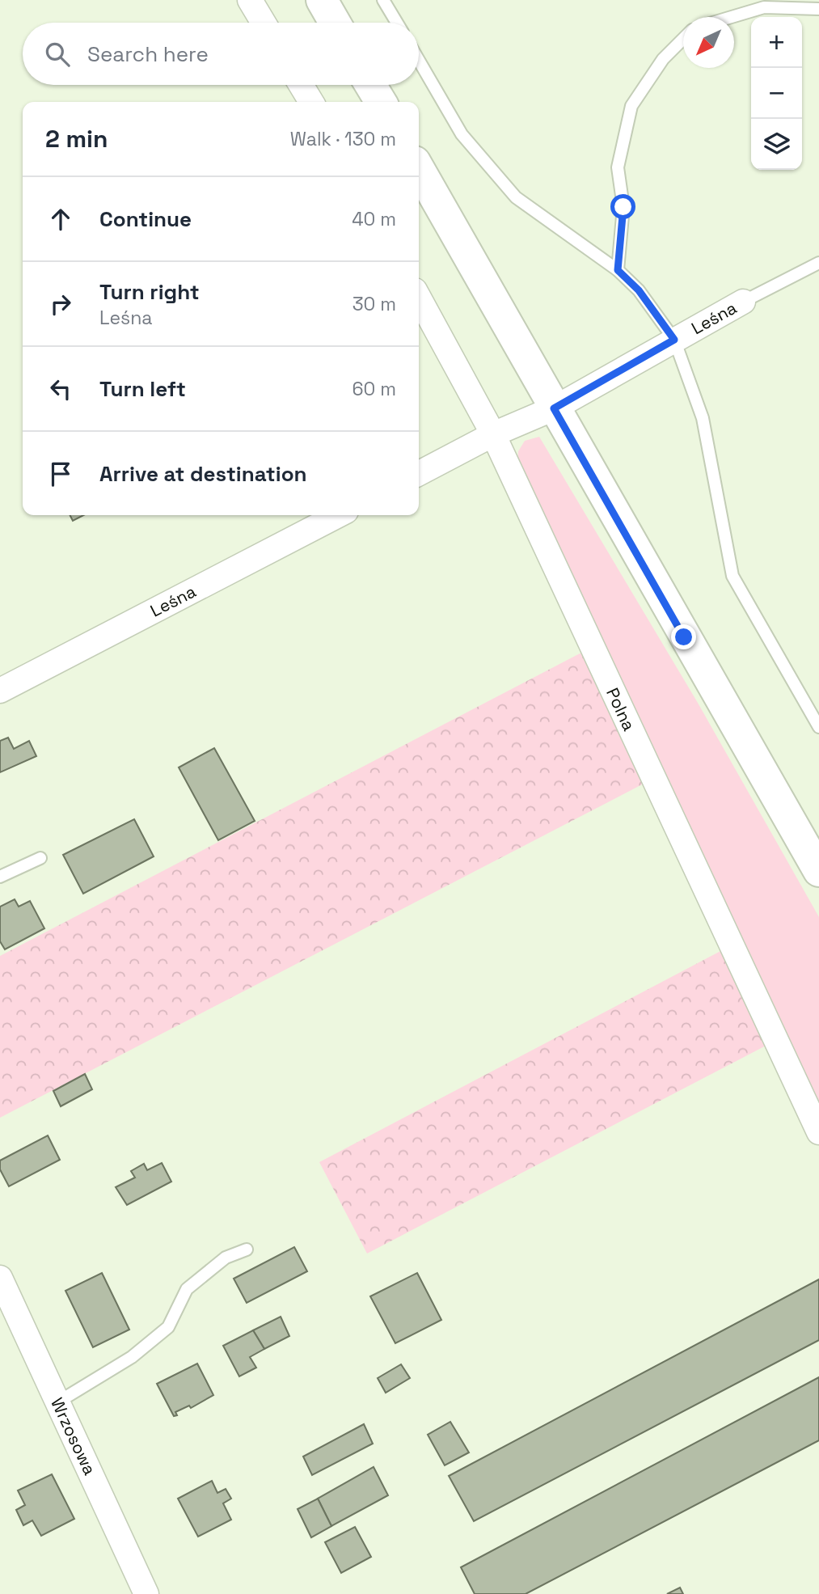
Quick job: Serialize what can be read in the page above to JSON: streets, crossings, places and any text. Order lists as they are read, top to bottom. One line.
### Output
{"streets":{"street":["Leśna","Polna","Wrzosowa"]},"crossings":[["Leśna","Polna"]],"north":"bottom left","page":{"map_buttons":["+","−"],"search":"Search here","heading":["2 min","Walk · 130 m"],"list":[["Continue","40 m"],["Turn right","Leśna","30 m"],["Turn left","60 m"],"Arrive at destination"]}}
